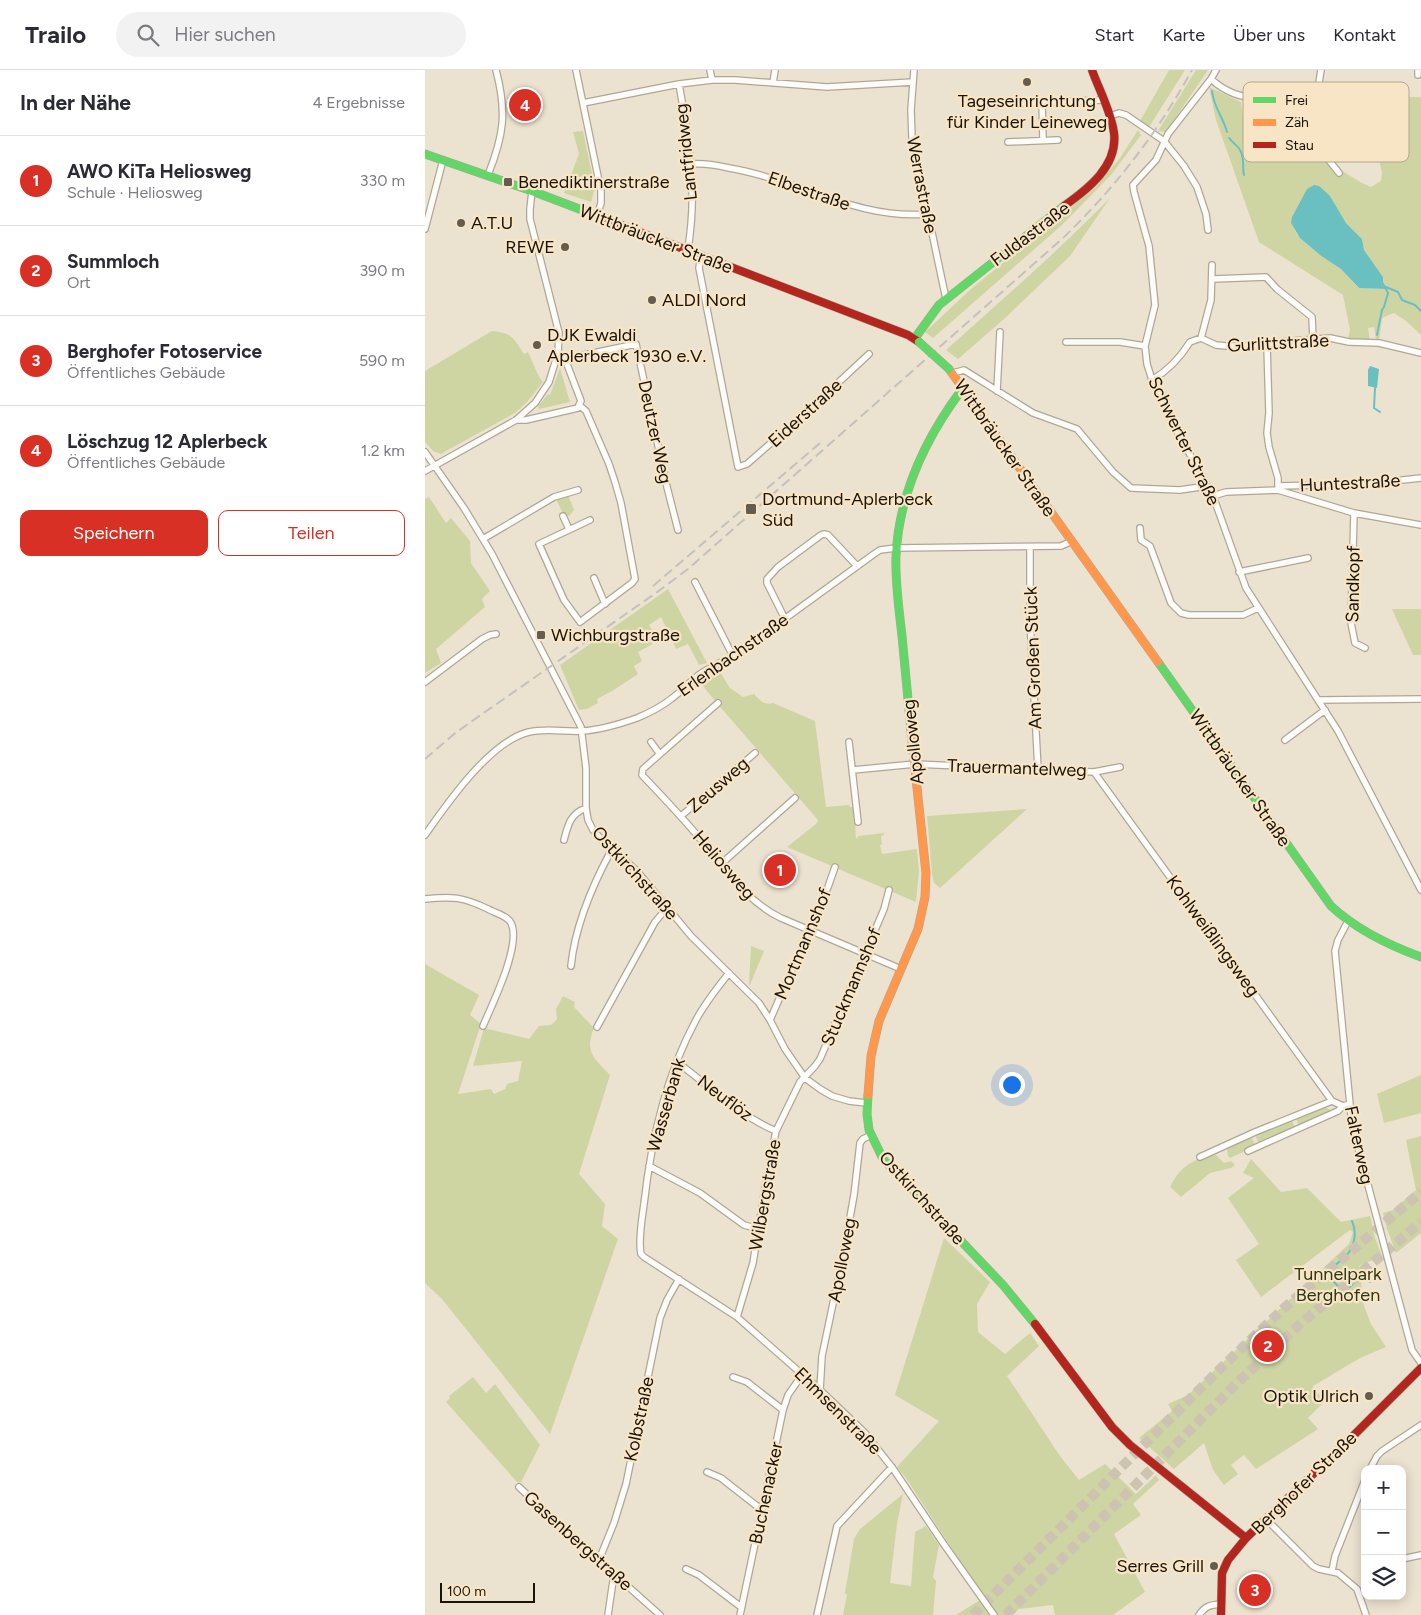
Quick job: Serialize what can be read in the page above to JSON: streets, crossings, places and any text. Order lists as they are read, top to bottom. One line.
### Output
{"streets":{"street":["Lantfridweg","Werrastraße","Elbestraße","Fuldastraße","Wittbräucker Straße","Gurlittstraße","Eiderstraße","Deutzer Weg","Schwerter Straße","Huntestraße","Sandkopf","Erlenbachstraße","Am Großen Stück","Apolloweg","Trauermantelweg","Zeusweg","Heliosweg","Ostkirchstraße","Kohlweißlingsweg","Mortmannshof","Stuckmannshof","Neuflöz","Wasserbank","Falterweg","Wilbergstraße","Ehmsenstraße","Kolbstraße","Berghofer Straße","Buchenacker","Gasenbergstraße"]},"crossings":[["Lantfridweg","Elbestraße"],["Lantfridweg","Wittbräucker Straße"],["Werrastraße","Elbestraße"],["Werrastraße","Fuldastraße"],["Fuldastraße","Wittbräucker Straße"],["Wittbräucker Straße","Eiderstraße"],["Wittbräucker Straße","Erlenbachstraße"],["Wittbräucker Straße","Apolloweg"],["Wittbräucker Straße","Falterweg"],["Gurlittstraße","Schwerter Straße"],["Schwerter Straße","Huntestraße"],["Erlenbachstraße","Am Großen Stück"],["Erlenbachstraße","Apolloweg"],["Erlenbachstraße","Ostkirchstraße"],["Am Großen Stück","Trauermantelweg"],["Apolloweg","Trauermantelweg"],["Apolloweg","Heliosweg"],["Apolloweg","Ostkirchstraße"],["Apolloweg","Ehmsenstraße"],["Trauermantelweg","Kohlweißlingsweg"],["Zeusweg","Heliosweg"],["Heliosweg","Mortmannshof"],["Heliosweg","Stuckmannshof"],["Ostkirchstraße","Mortmannshof"],["Ostkirchstraße","Stuckmannshof"],["Ostkirchstraße","Wasserbank"],["Ostkirchstraße","Wilbergstraße"],["Ostkirchstraße","Berghofer Straße"],["Stuckmannshof","Wilbergstraße"],["Neuflöz","Wasserbank"],["Neuflöz","Wilbergstraße"],["Wasserbank","Ehmsenstraße"],["Wilbergstraße","Ehmsenstraße"],["Ehmsenstraße","Kolbstraße"],["Ehmsenstraße","Buchenacker"],["Kolbstraße","Gasenbergstraße"]],"parks":["Tunnelpark Berghofen"],"places":{"other":["Tageseinrichtung für Kinder Leineweg","A.T.U","REWE","ALDI Nord","DJK Ewaldi Aplerbeck 1930 e.V.","Optik Ulrich","Serres Grill"],"transit":["Benediktinerstraße","Dortmund-Aplerbeck Süd","Wichburgstraße"]},"legend":["Frei","Zäh","Stau"],"scale_bar":"100 m","page":{"header":"Trailo","search":"Hier suchen","nav":["Start","Karte","Über uns","Kontakt"],"heading":["In der Nähe","4 Ergebnisse"],"pins":["4","1","2","3"],"list":[{"mark":"1","name":"AWO KiTa Heliosweg","note":"Schule · Heliosweg","value":"330 m"},{"mark":"2","name":"Summloch","note":"Ort","value":"390 m"},{"mark":"3","name":"Berghofer Fotoservice","note":"Öffentliches Gebäude","value":"590 m"},{"mark":"4","name":"Löschzug 12 Aplerbeck","note":"Öffentliches Gebäude","value":"1.2 km"}],"buttons":["Speichern","Teilen"],"map_buttons":["+","−"],"scale":"100 m"}}
